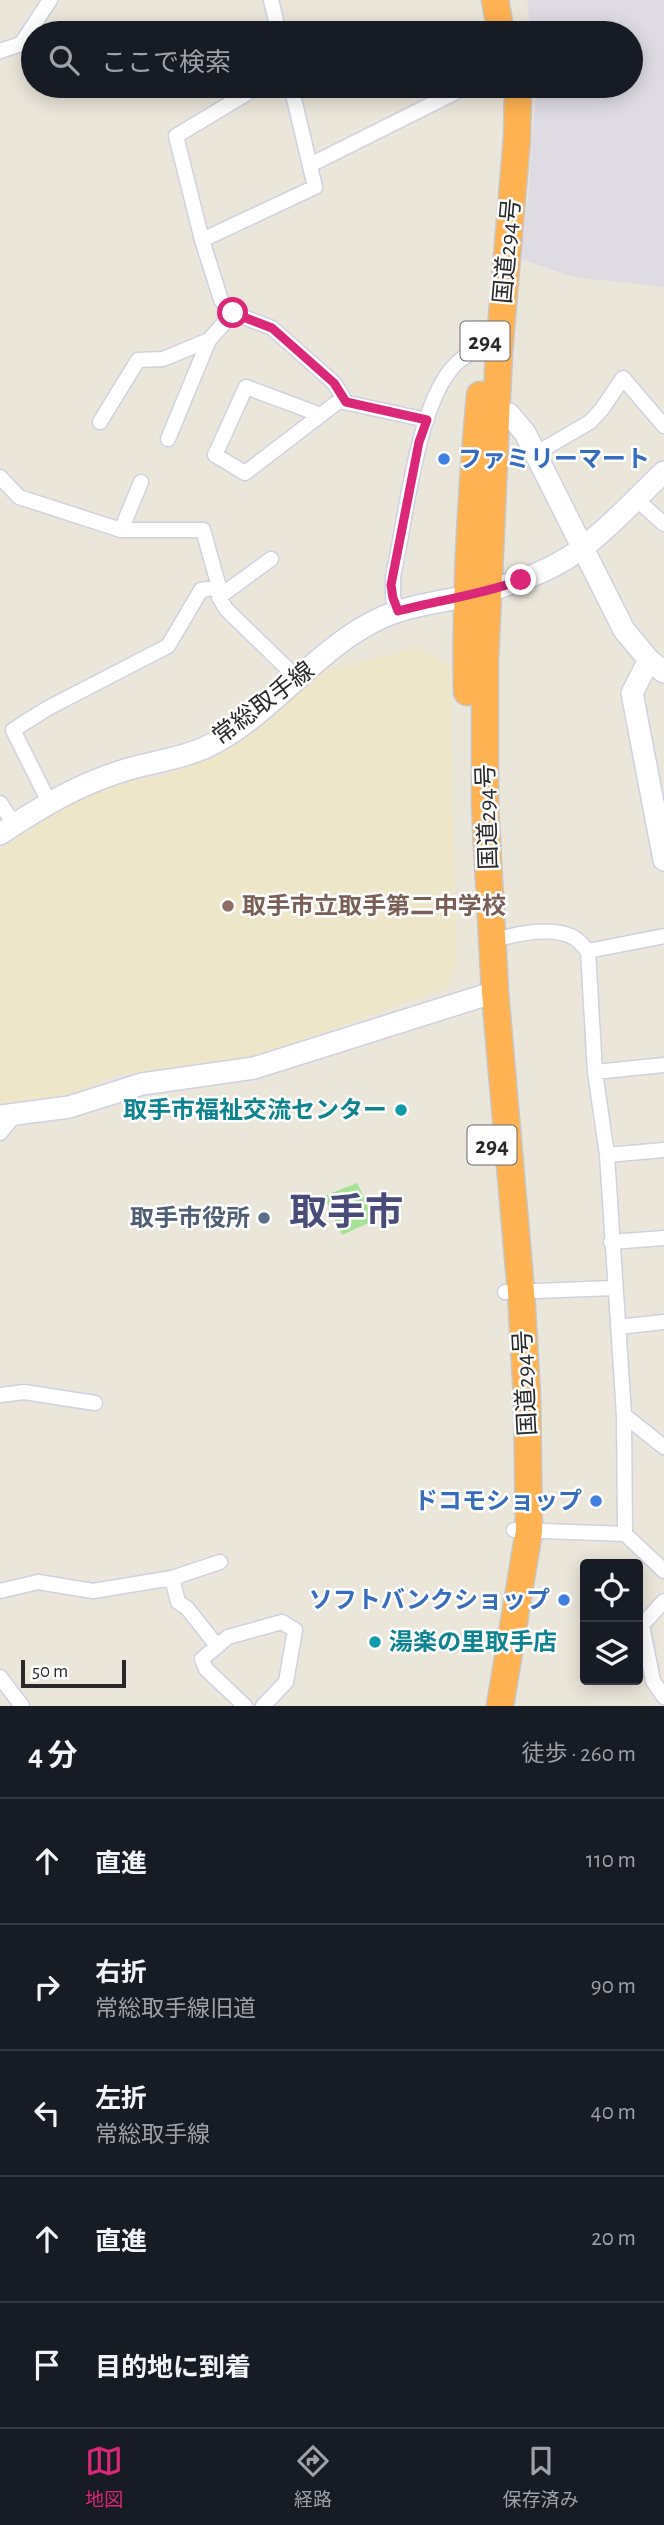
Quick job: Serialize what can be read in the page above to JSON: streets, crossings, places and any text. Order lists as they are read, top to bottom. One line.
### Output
{"streets":{"highway":["国道294号","294"],"street":["常総取手線"]},"crossings":[["国道294号","常総取手線"]],"districts":["取手市"],"places":["ファミリーマート","取手市立取手第二中学校","取手市福祉交流センター","取手市役所","ドコモショップ","ソフトバンクショップ","湯楽の里取手店"],"scale_bar":"50 m","page":{"search":"ここで検索","scale":"50 m","heading":["4 分","徒歩 · 260 m"],"list":[["直進","110 m"],["右折","常総取手線旧道","90 m"],["左折","常総取手線","40 m"],["直進","20 m"],"目的地に到着"],"nav":["地図","経路","保存済み"]}}
